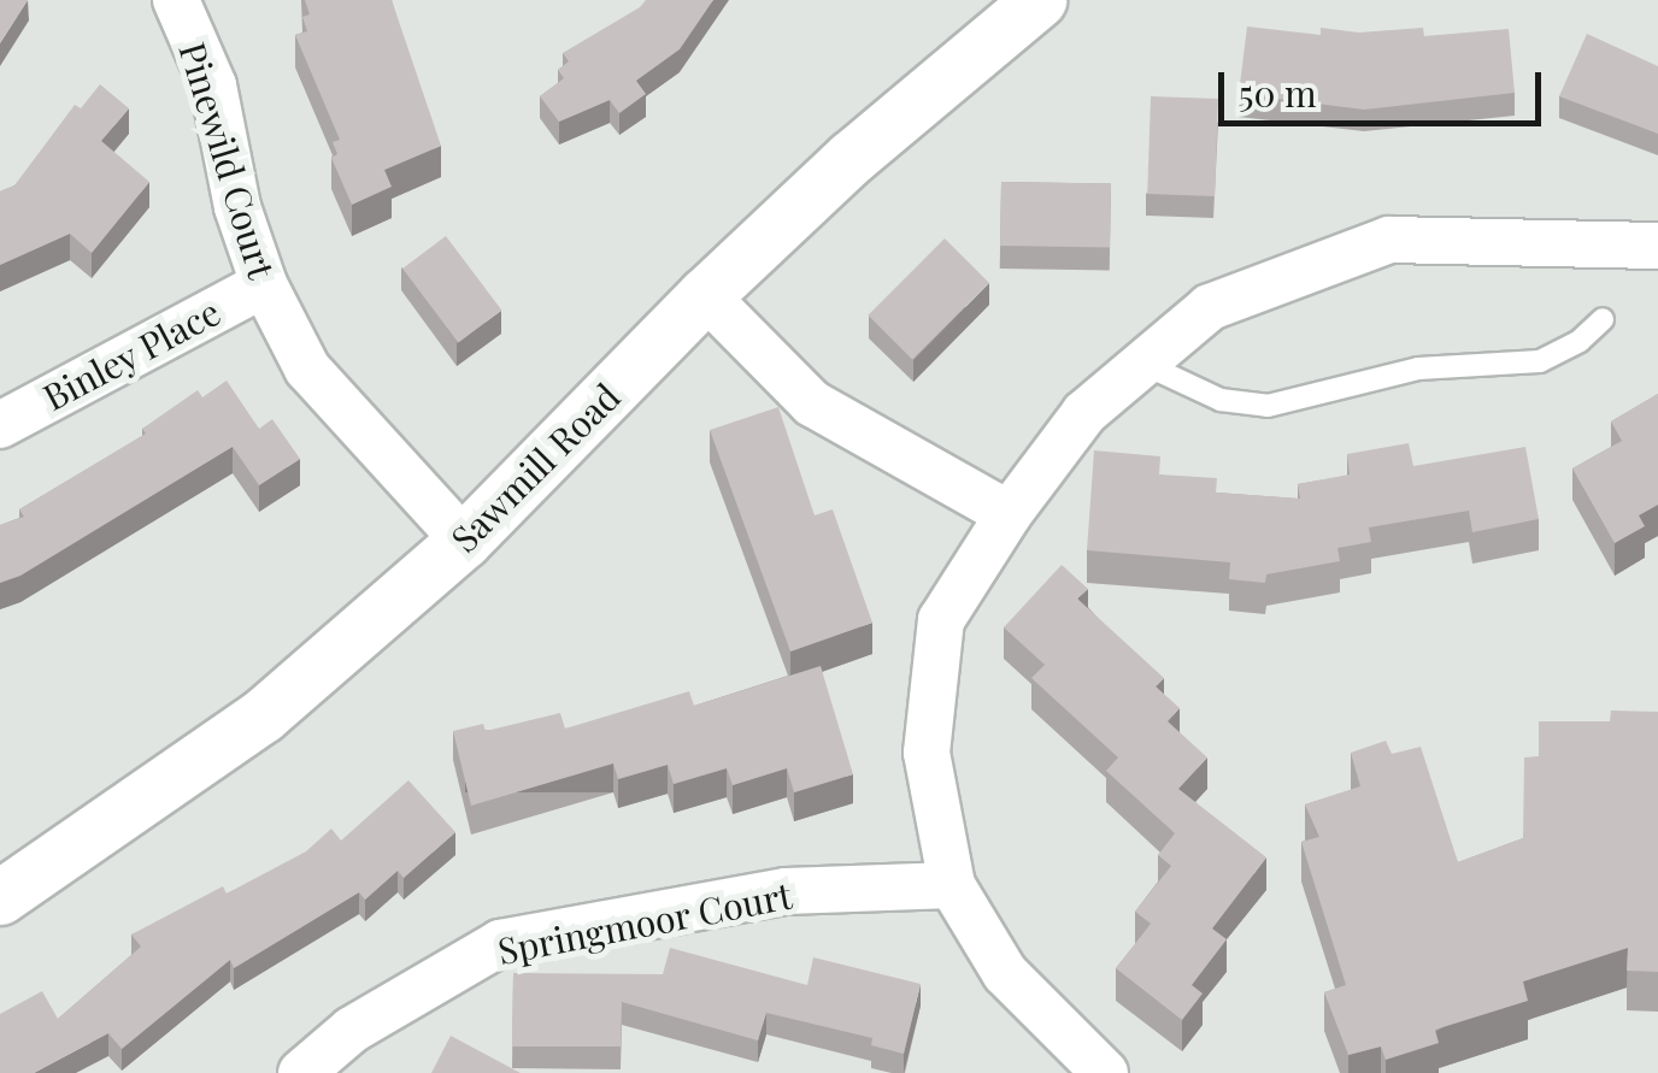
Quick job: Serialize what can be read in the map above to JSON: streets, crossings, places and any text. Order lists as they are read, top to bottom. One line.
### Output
{"streets":{"street":["Pinewild Court","Binley Place","Sawmill Road","Springmoor Court"]},"crossings":[["Pinewild Court","Binley Place"],["Pinewild Court","Sawmill Road"]],"scale_bar":"50 m"}
